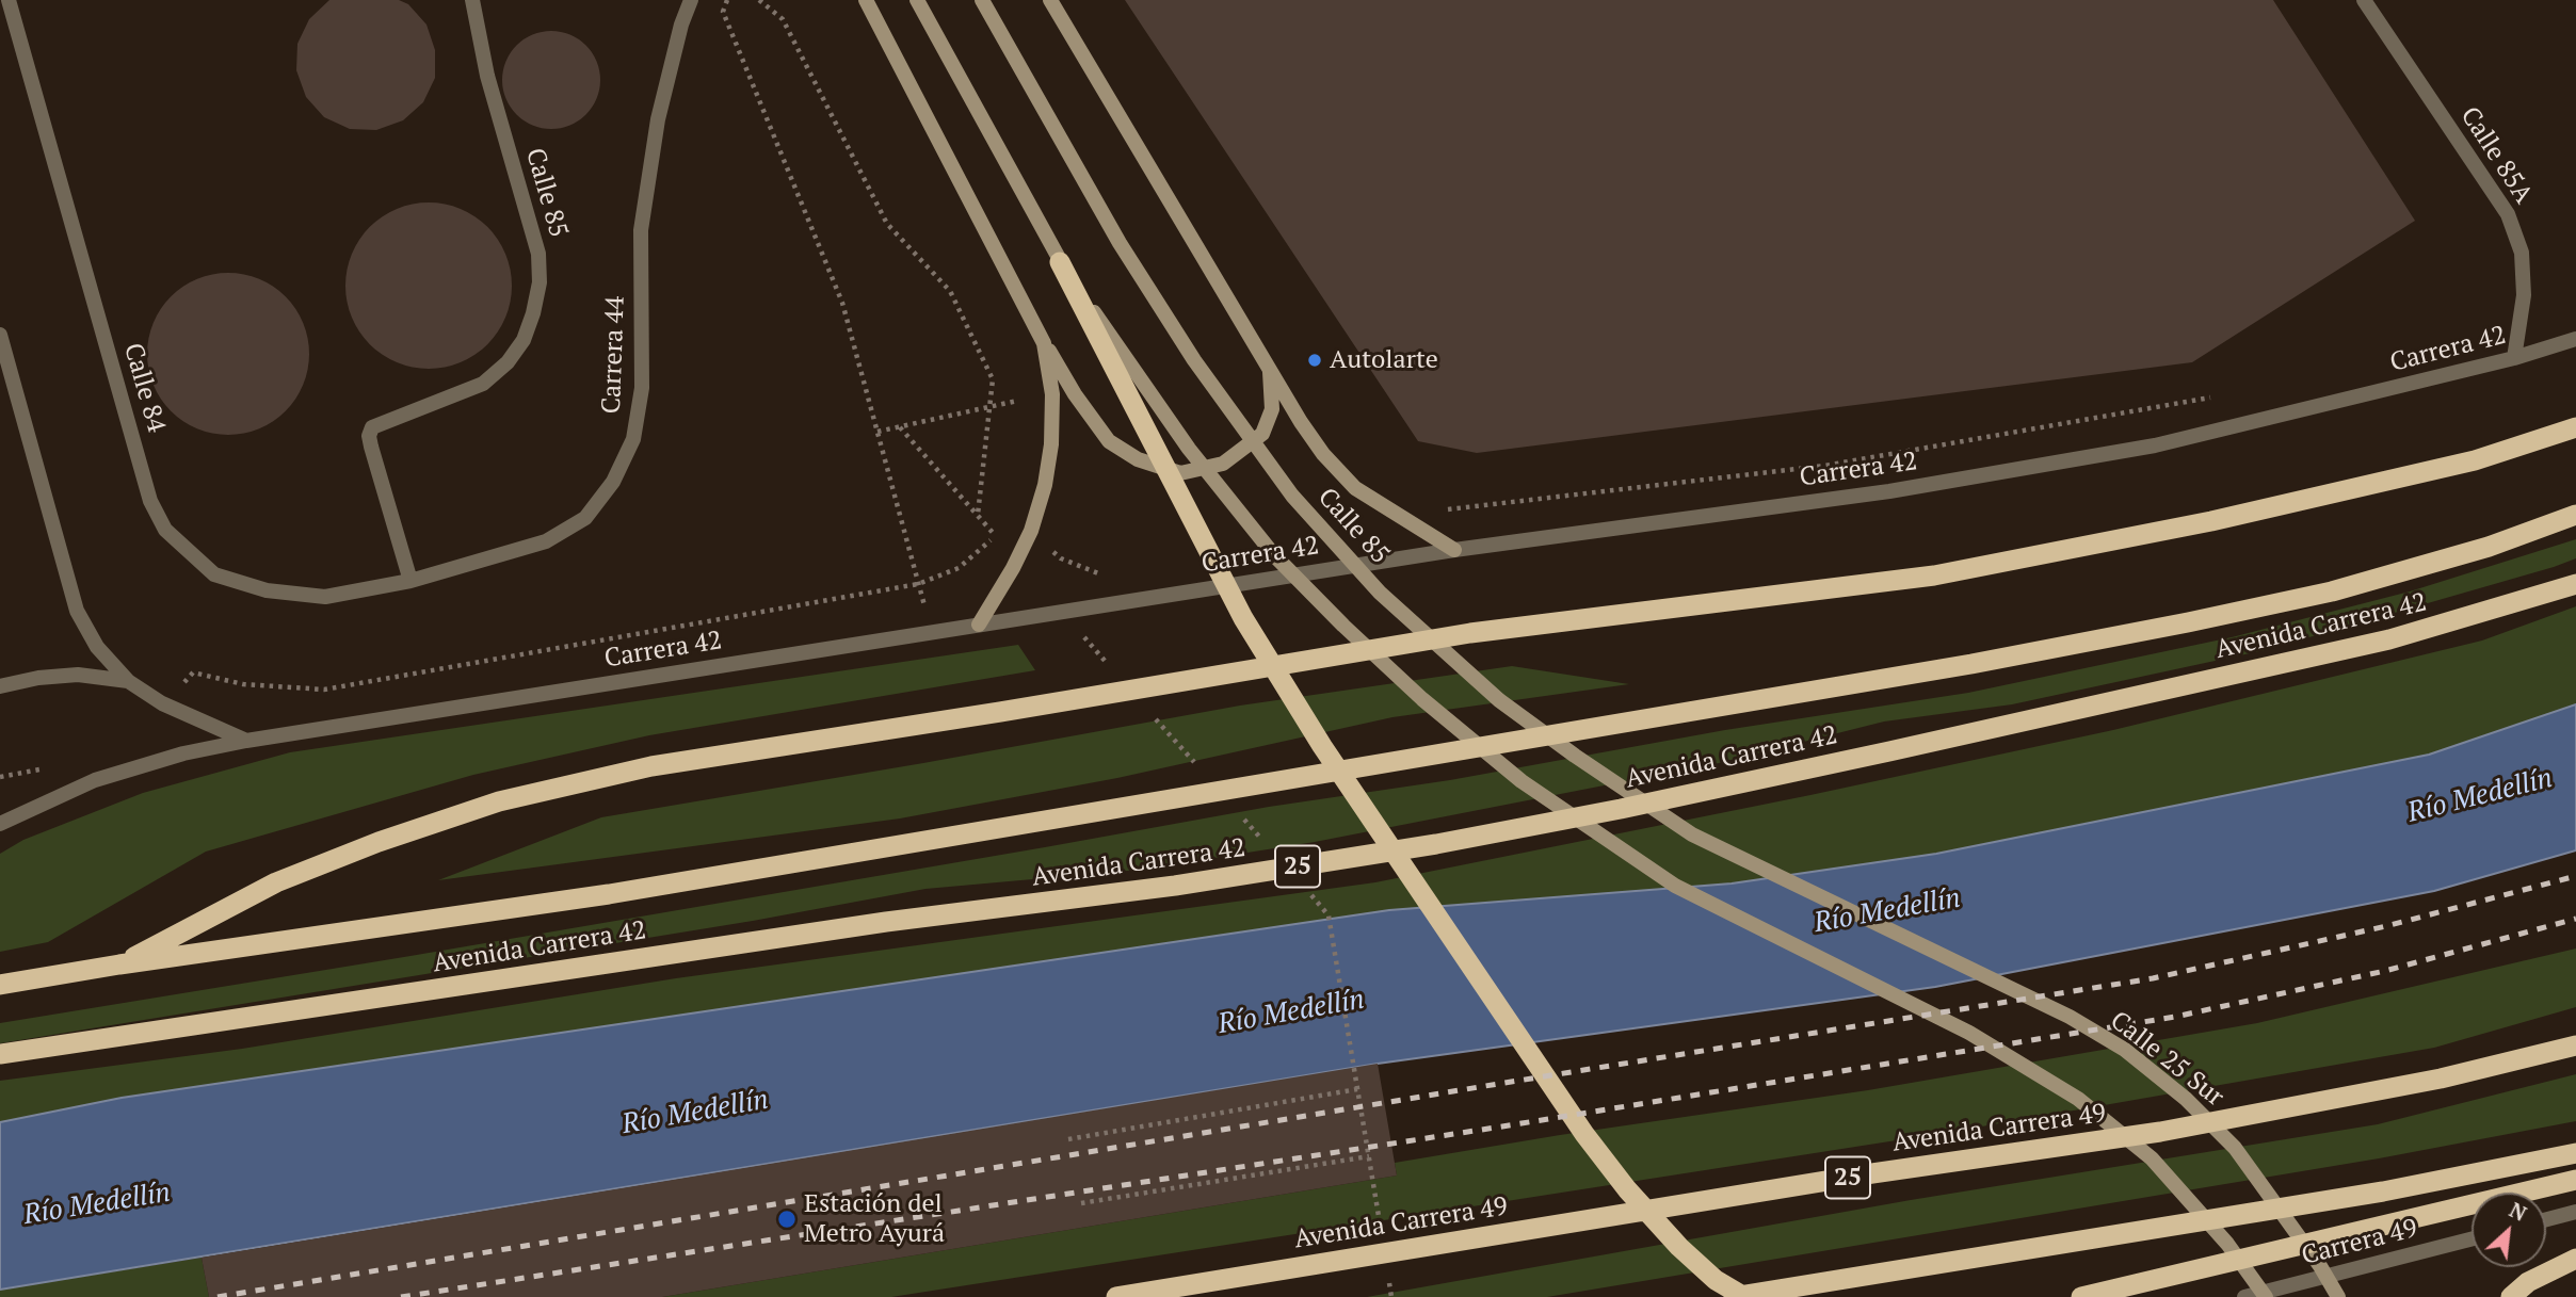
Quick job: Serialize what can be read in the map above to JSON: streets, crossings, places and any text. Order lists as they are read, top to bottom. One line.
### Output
{"streets":{"highway":["Avenida Carrera 42","25","Avenida Carrera 49"],"main road":["Calle 85","Calle 25 Sur"],"street":["Calle 85A","Carrera 42","Carrera 44","Calle 84","Carrera 49"]},"crossings":[["Calle 85A","Carrera 42"],["Calle 85","Carrera 44"],["Calle 85","Calle 84"],["Calle 85","Calle 25 Sur"],["Carrera 44","Calle 84"]],"water":["Río Medellín"],"places":["Autolarte","Estación del Metro Ayurá"],"north":"top right"}
